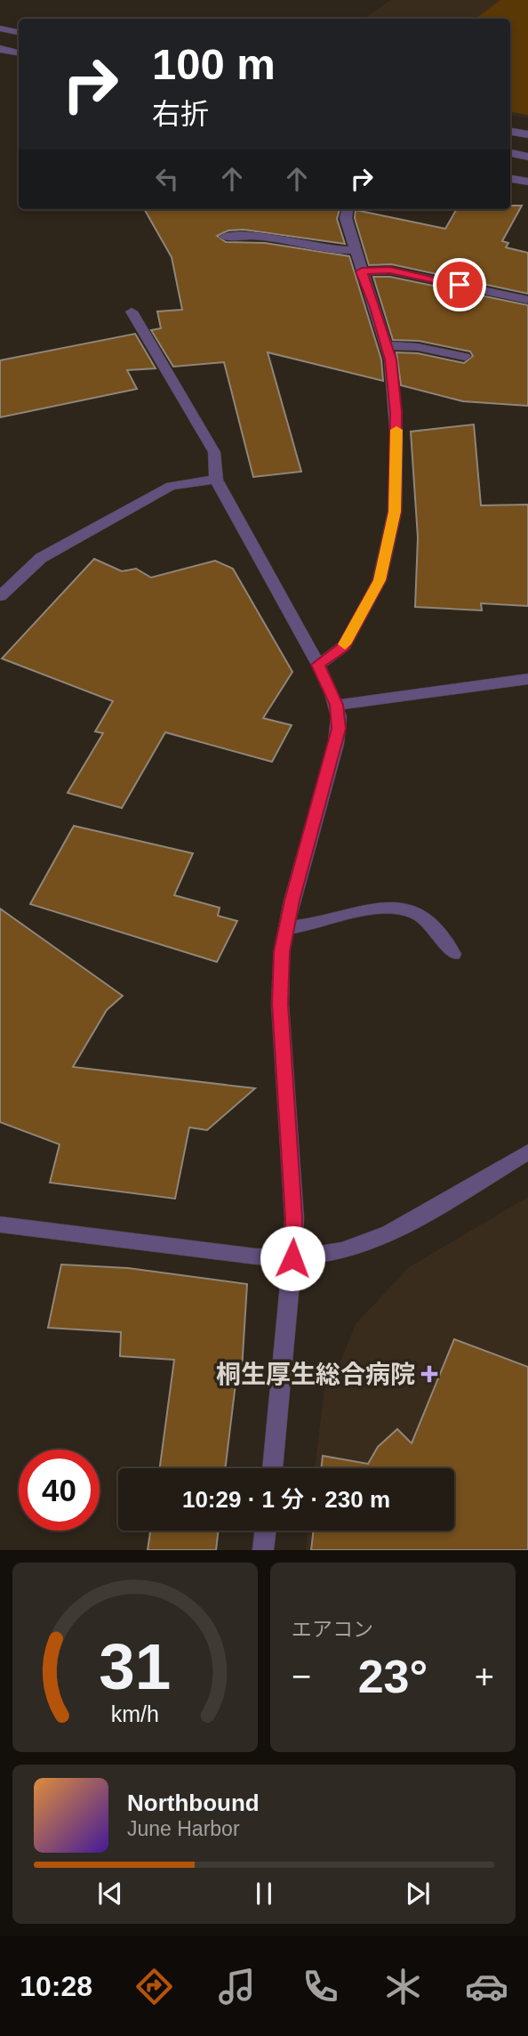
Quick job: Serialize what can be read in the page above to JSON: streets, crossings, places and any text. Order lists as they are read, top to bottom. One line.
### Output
{"places":{"health":["桐生厚生総合病院"]},"page":{"turn":["100 m","右折"],"limit":"40","trip":"10:29 · 1 分 · 230 m","tile":"エアコン","heat":["−","23°","+"],"song":["Northbound","June Harbor"],"tabs":"10:28","gauge":["31","km/h"]}}
